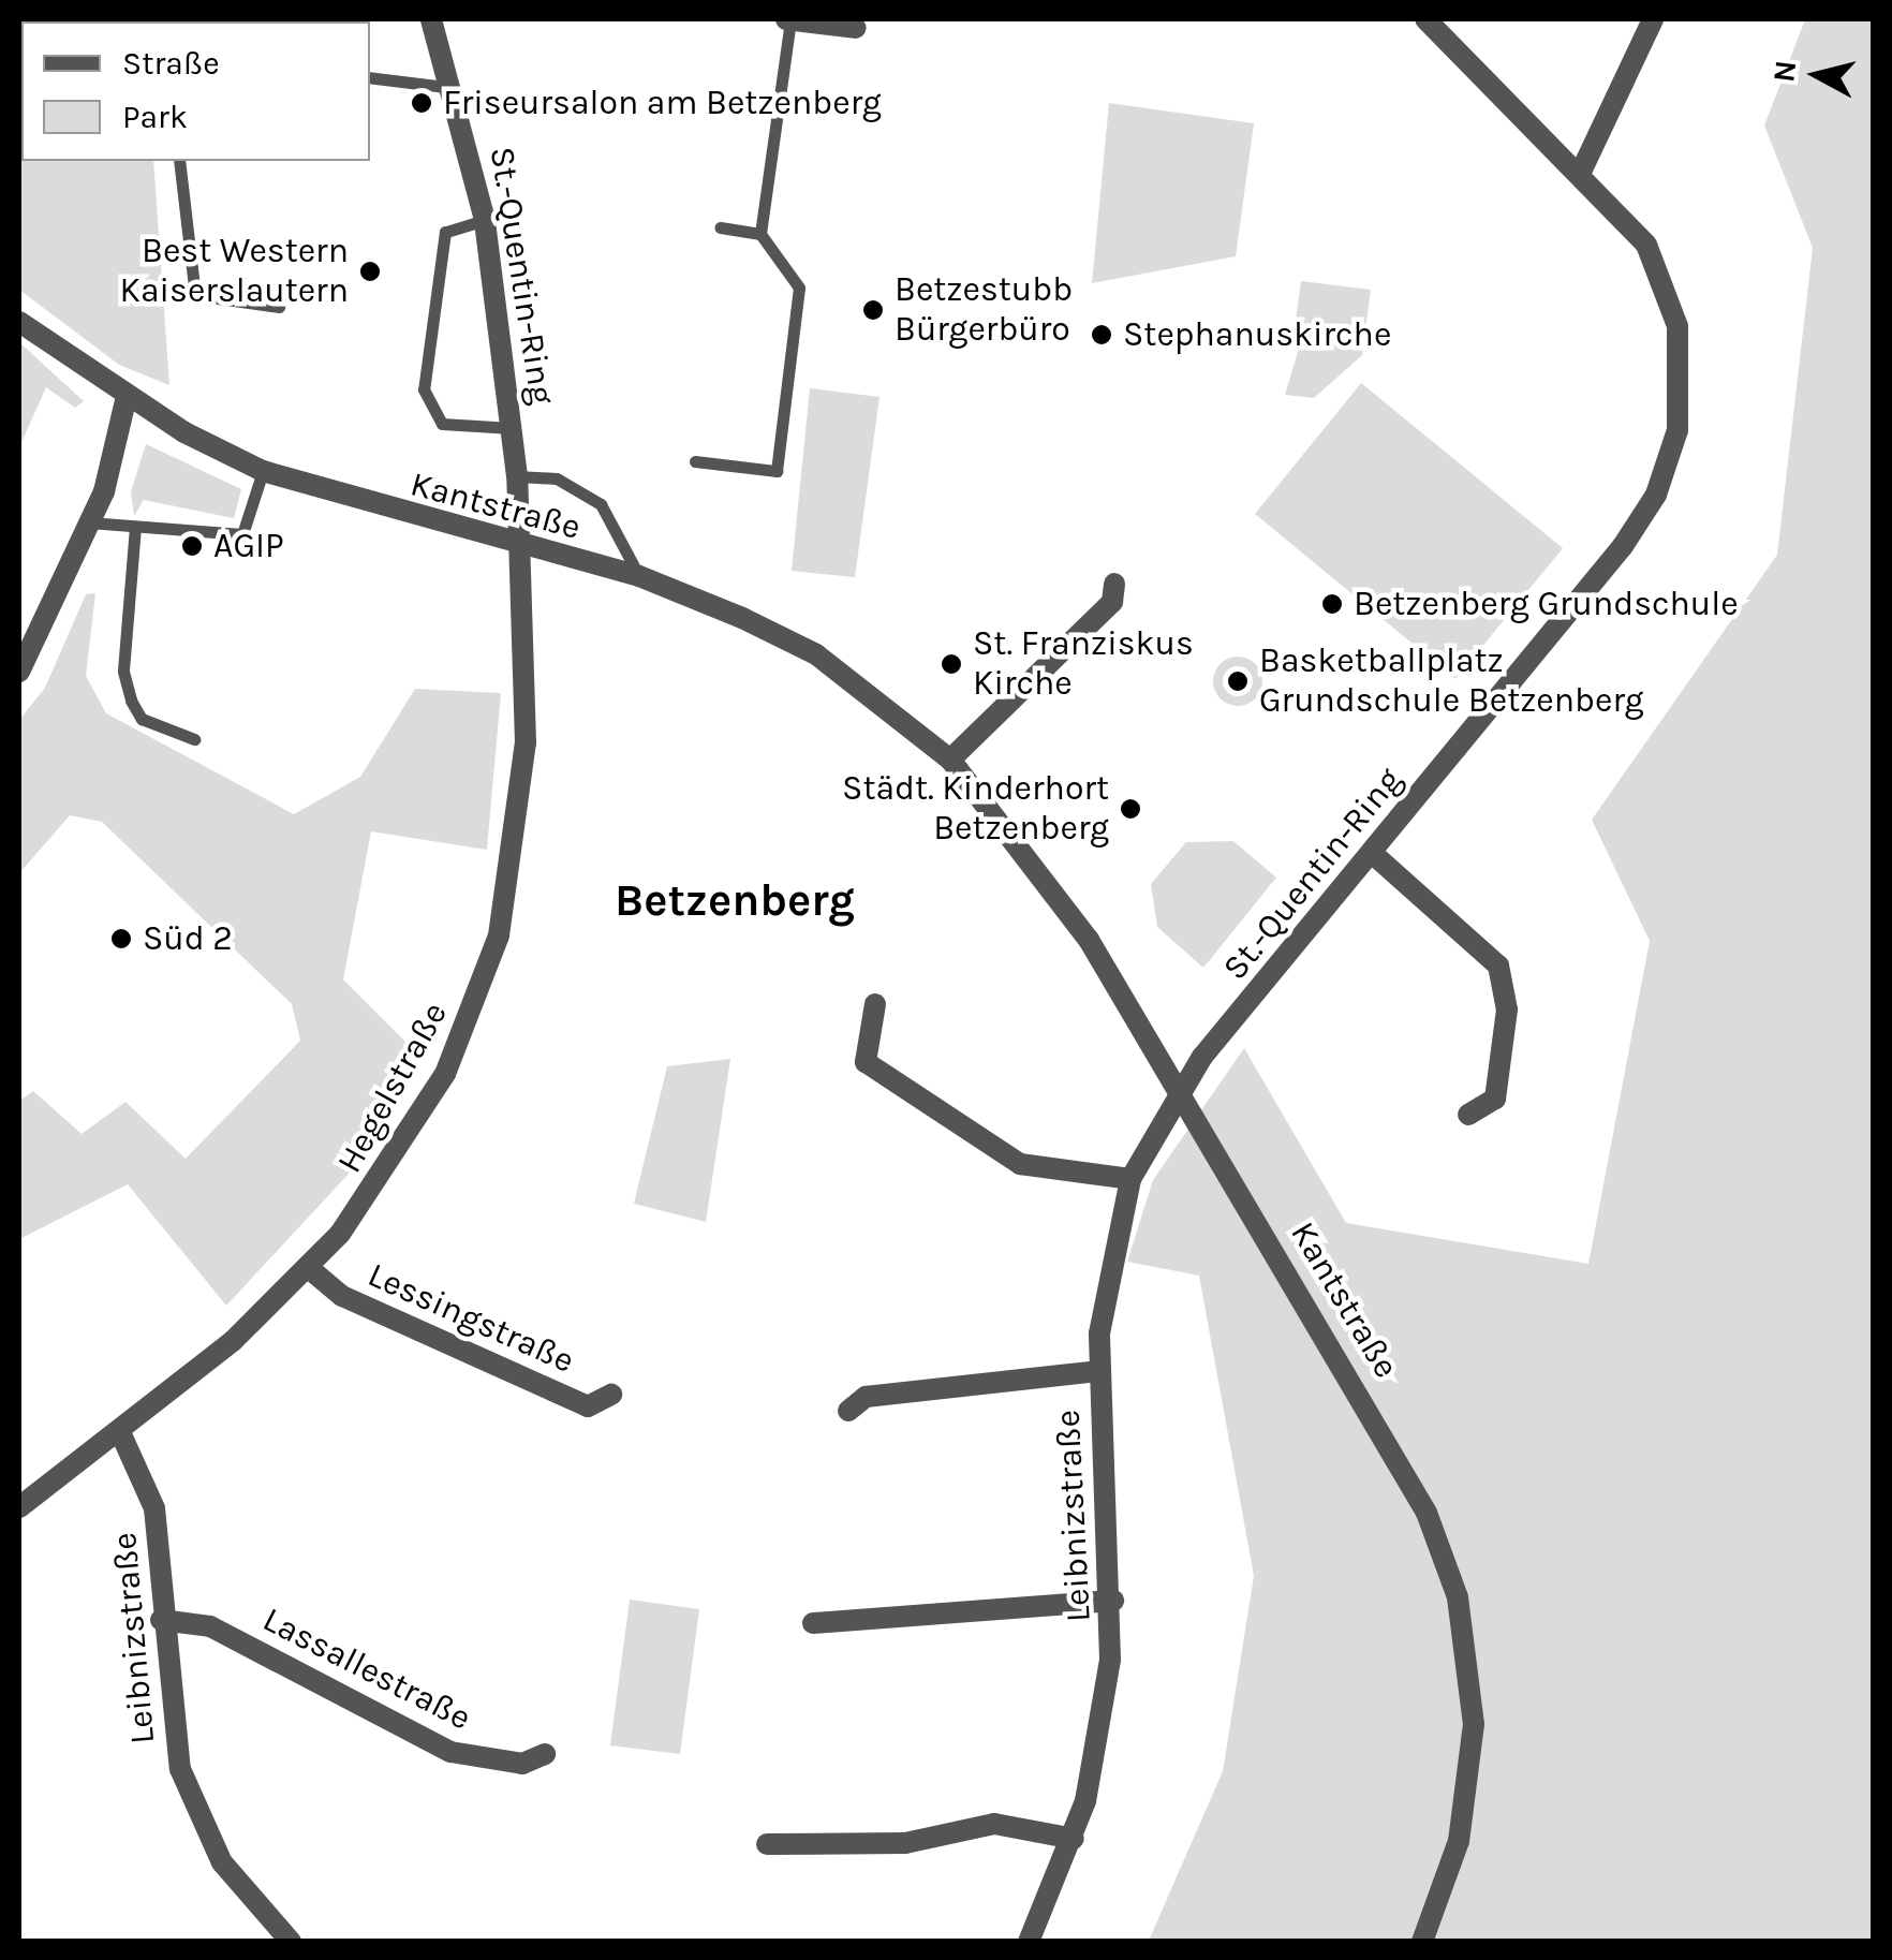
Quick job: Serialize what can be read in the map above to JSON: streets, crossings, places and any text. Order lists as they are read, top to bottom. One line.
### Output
{"streets":{"street":["St.-Quentin-Ring","Kantstraße","Hegelstraße","Lessingstraße","Leibnizstraße","Lassallestraße"]},"crossings":[["St.-Quentin-Ring","Kantstraße"],["St.-Quentin-Ring","Hegelstraße"],["St.-Quentin-Ring","Leibnizstraße"],["Kantstraße","Hegelstraße"],["Kantstraße","Leibnizstraße"],["Hegelstraße","Lessingstraße"],["Hegelstraße","Leibnizstraße"],["Leibnizstraße","Lassallestraße"]],"districts":["Betzenberg"],"places":["Friseursalon am Betzenberg","Best Western Kaiserslautern","Betzestubb Bürgerbüro","Stephanuskirche","AGIP","Betzenberg Grundschule","St. Franziskus Kirche","Basketballplatz Grundschule Betzenberg","Städt. Kinderhort Betzenberg","Süd 2"],"legend":["Straße","Park"],"north":"left"}
